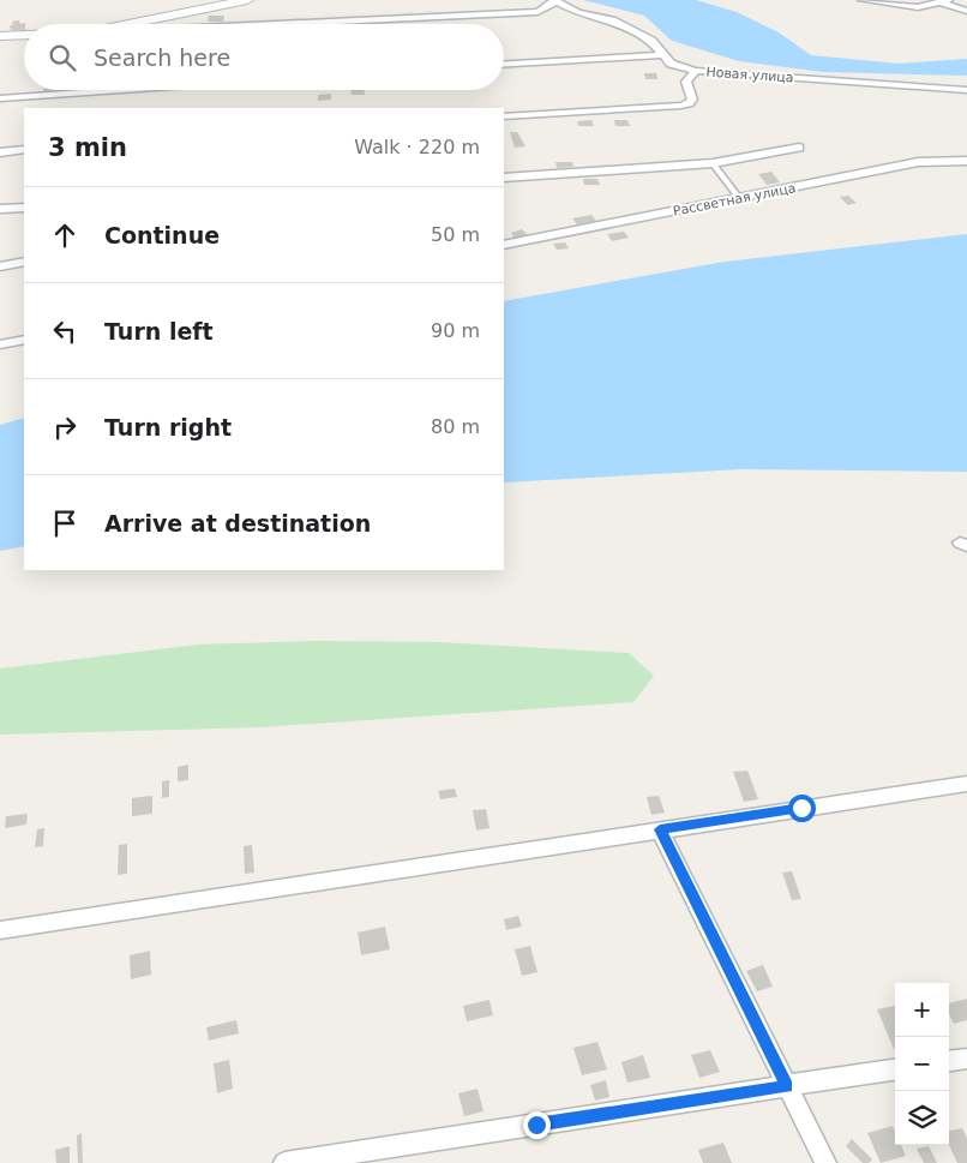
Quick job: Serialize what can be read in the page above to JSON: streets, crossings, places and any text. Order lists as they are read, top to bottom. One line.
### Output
{"streets":{"street":["Новая улица","Рассветная улица"]},"page":{"search":"Search here","heading":["3 min","Walk · 220 m"],"list":[["Continue","50 m"],["Turn left","90 m"],["Turn right","80 m"],"Arrive at destination"],"map_buttons":["+","−"]}}
